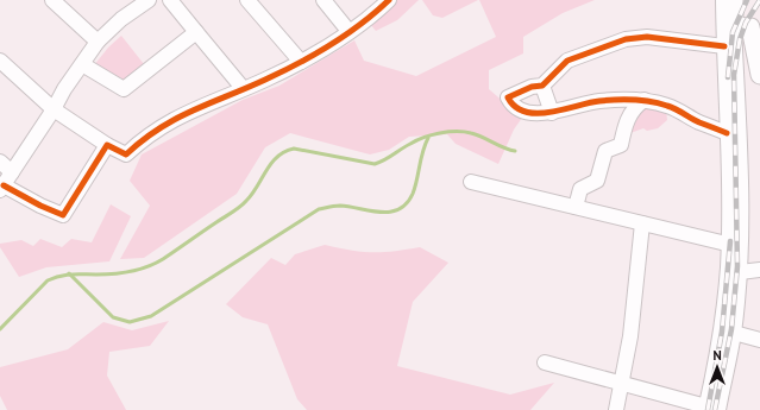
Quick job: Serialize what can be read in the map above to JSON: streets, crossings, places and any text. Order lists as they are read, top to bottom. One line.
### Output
{"north":"top"}
